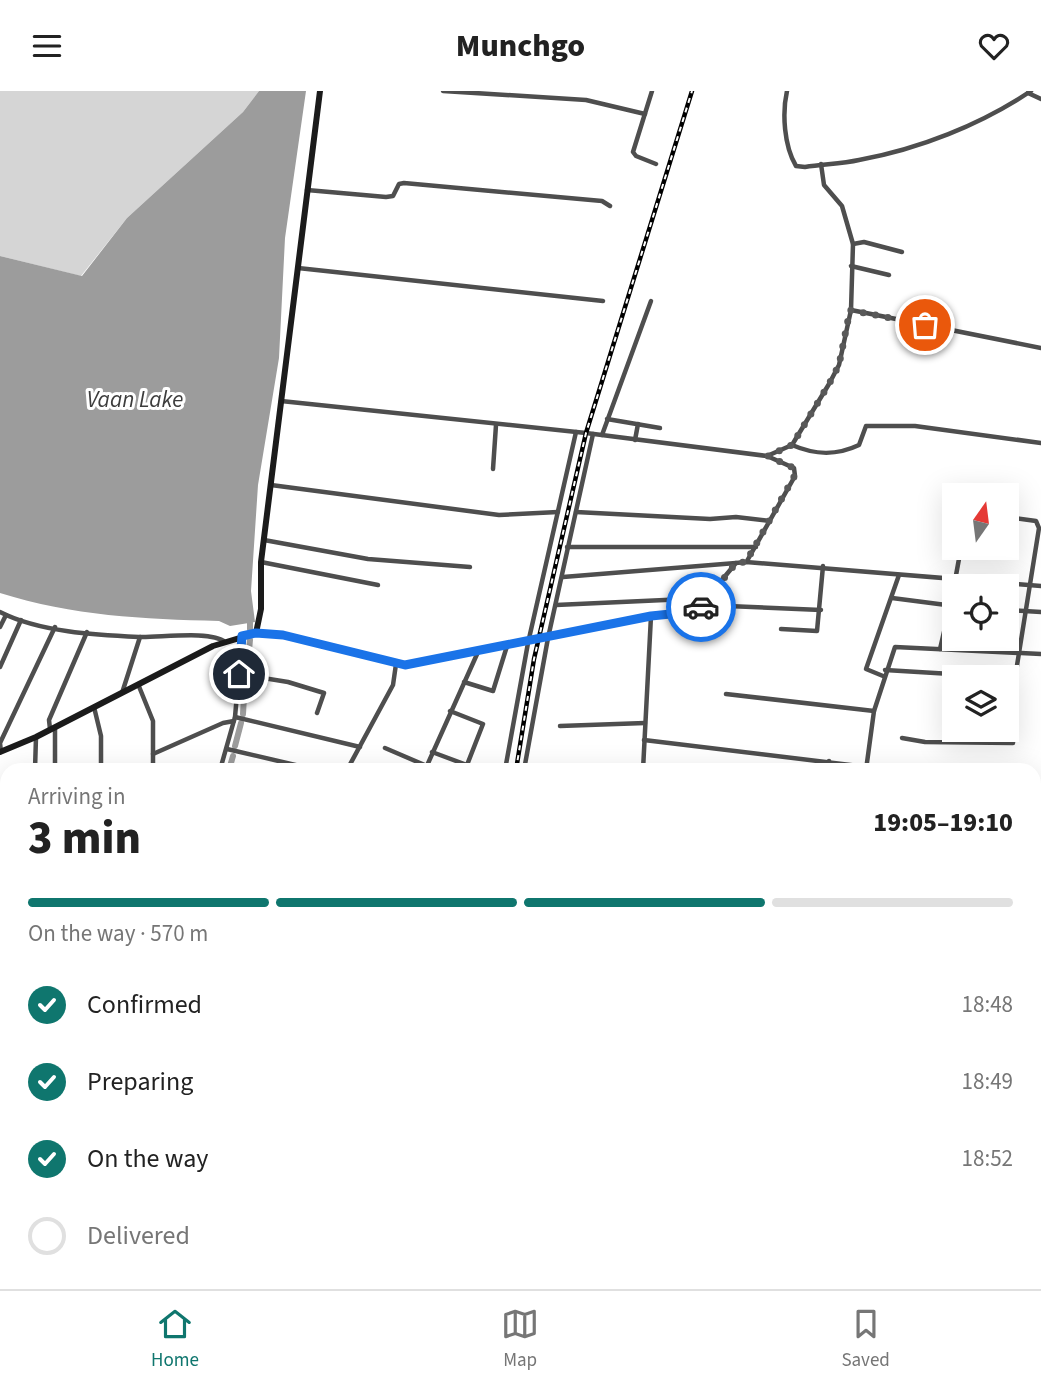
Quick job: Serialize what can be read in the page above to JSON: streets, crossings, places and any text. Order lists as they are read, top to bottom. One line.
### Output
{"water":["Vaan Lake"],"north":"top","page":{"header":"Munchgo","heading":["3 min","Arriving in","19:05–19:10"],"bar":"On the way · 570 m","list":[["Confirmed","18:48"],["Preparing","18:49"],["On the way","18:52"],"Delivered"],"tabs":["Home","Map","Saved"]}}
